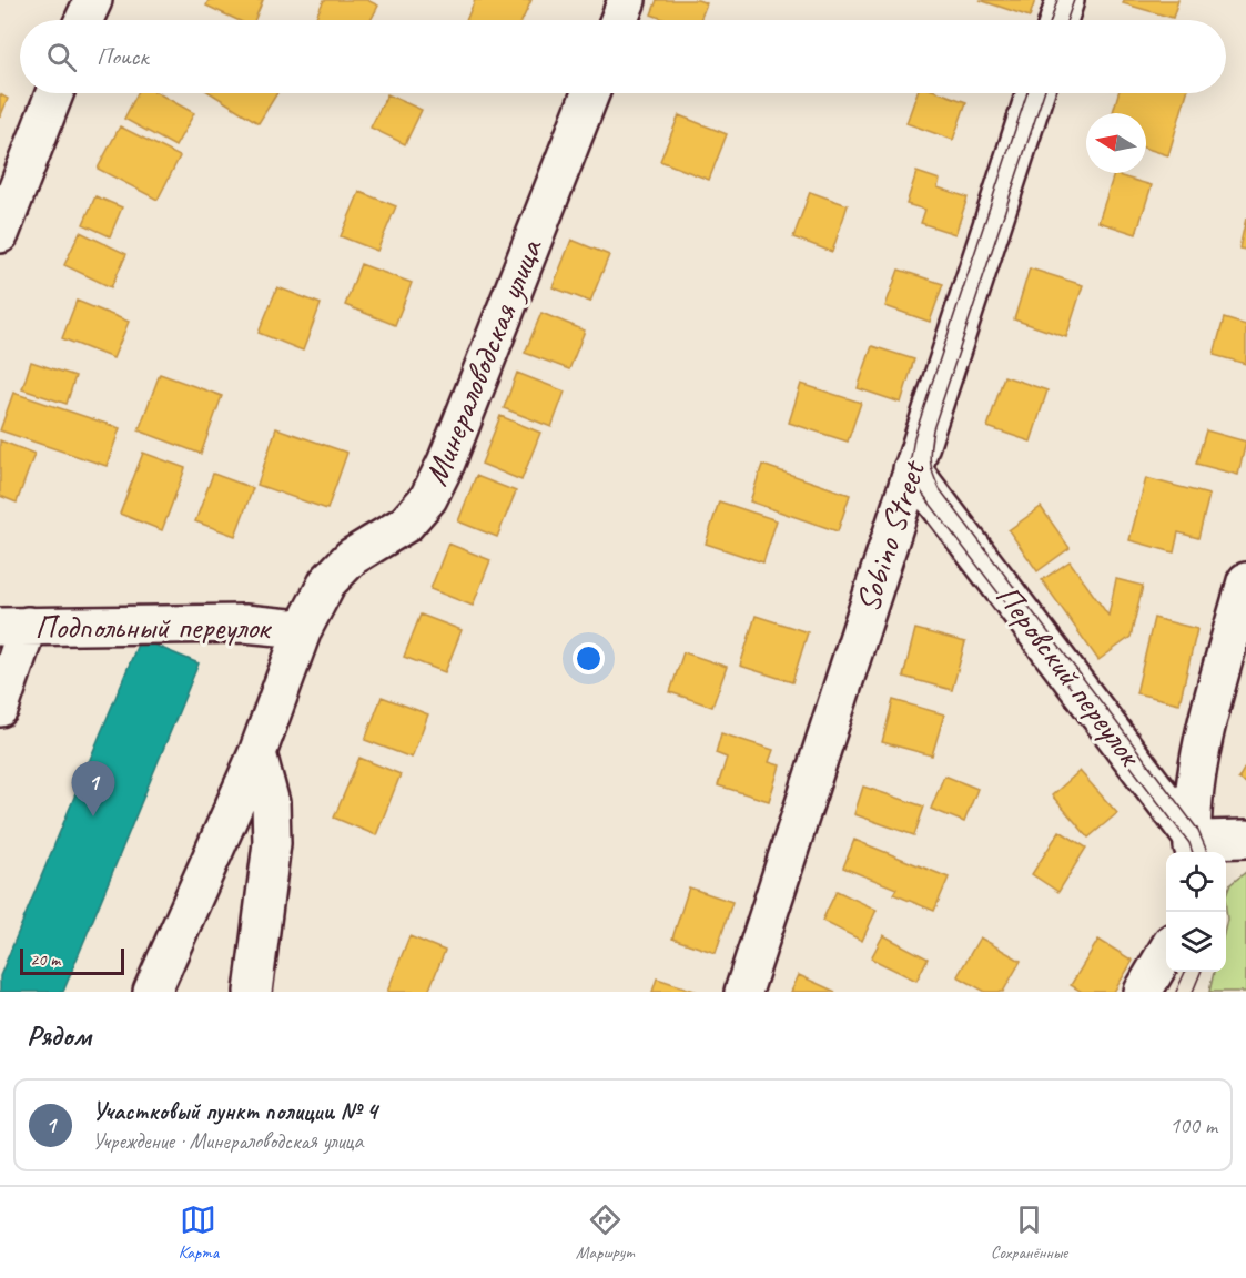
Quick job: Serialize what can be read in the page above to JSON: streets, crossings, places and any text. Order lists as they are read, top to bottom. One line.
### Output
{"streets":{"street":["Минераловодская улица","Sobino Street","Подпольный переулок","Перовский переулок"]},"crossings":[["Минераловодская улица","Подпольный переулок"],["Sobino Street","Перовский переулок"]],"scale_bar":"20 m","north":"left","page":{"search":"Поиск","pins":"1","scale":"20 m","heading":"Рядом","list":[{"mark":"1","name":"Участковый пункт полиции № 4","note":"Учреждение · Минераловодская улица","value":"100 m"}],"nav":["Карта","Маршрут","Сохранённые"]}}
